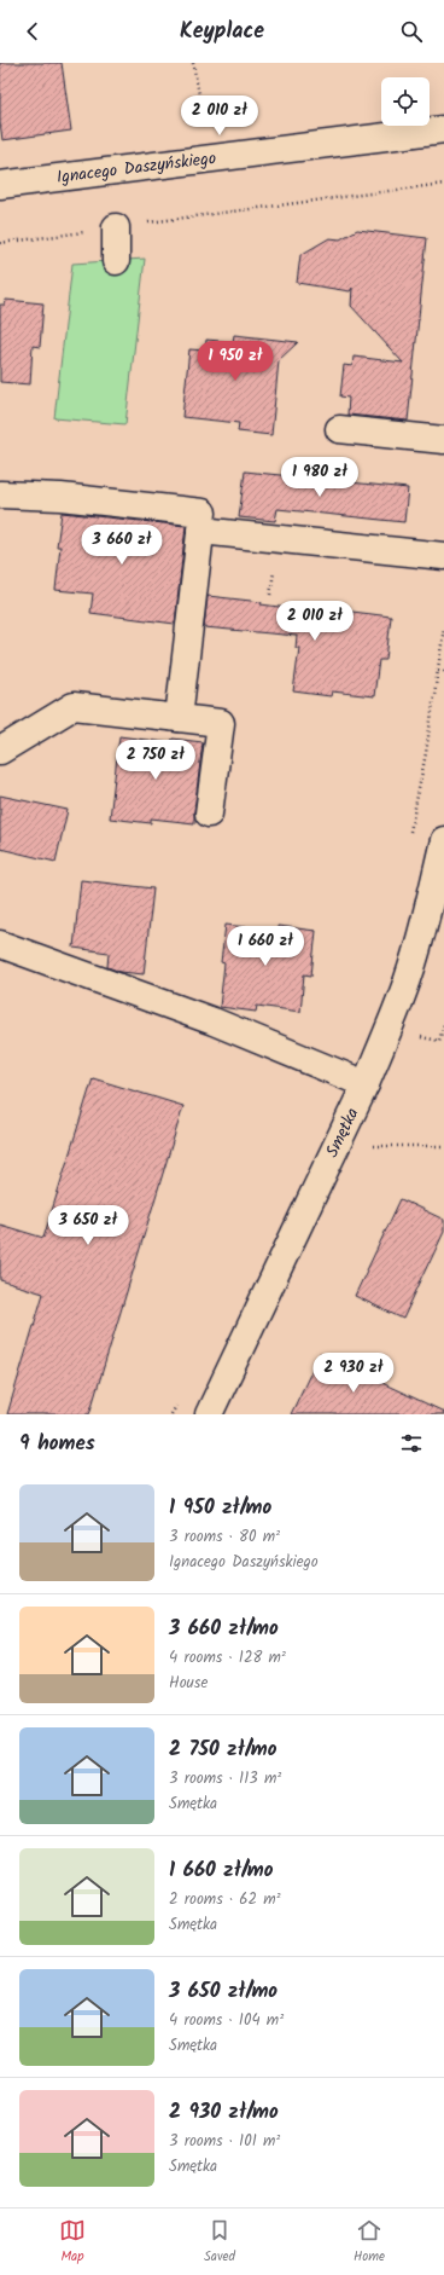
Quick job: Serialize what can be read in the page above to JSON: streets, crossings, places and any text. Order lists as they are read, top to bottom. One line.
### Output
{"streets":{"street":["Ignacego Daszyńskiego","Smętka"]},"page":{"header":"Keyplace","price":["2 010 zł","1 950 zł","1 980 zł","3 660 zł","2 010 zł","2 750 zł","1 660 zł","3 650 zł","2 930 zł"],"heading":"9 homes","list":[{"name":"1 950 zł/mo","note":"3 rooms · 80 m² · Ignacego Daszyńskiego"},{"name":"3 660 zł/mo","note":"4 rooms · 128 m² · House"},{"name":"2 750 zł/mo","note":"3 rooms · 113 m² · Smętka"},{"name":"1 660 zł/mo","note":"2 rooms · 62 m² · Smętka"},{"name":"3 650 zł/mo","note":"4 rooms · 104 m² · Smętka"},{"name":"2 930 zł/mo","note":"3 rooms · 101 m² · Smętka"}],"tabs":["Map","Saved","Home"]}}
